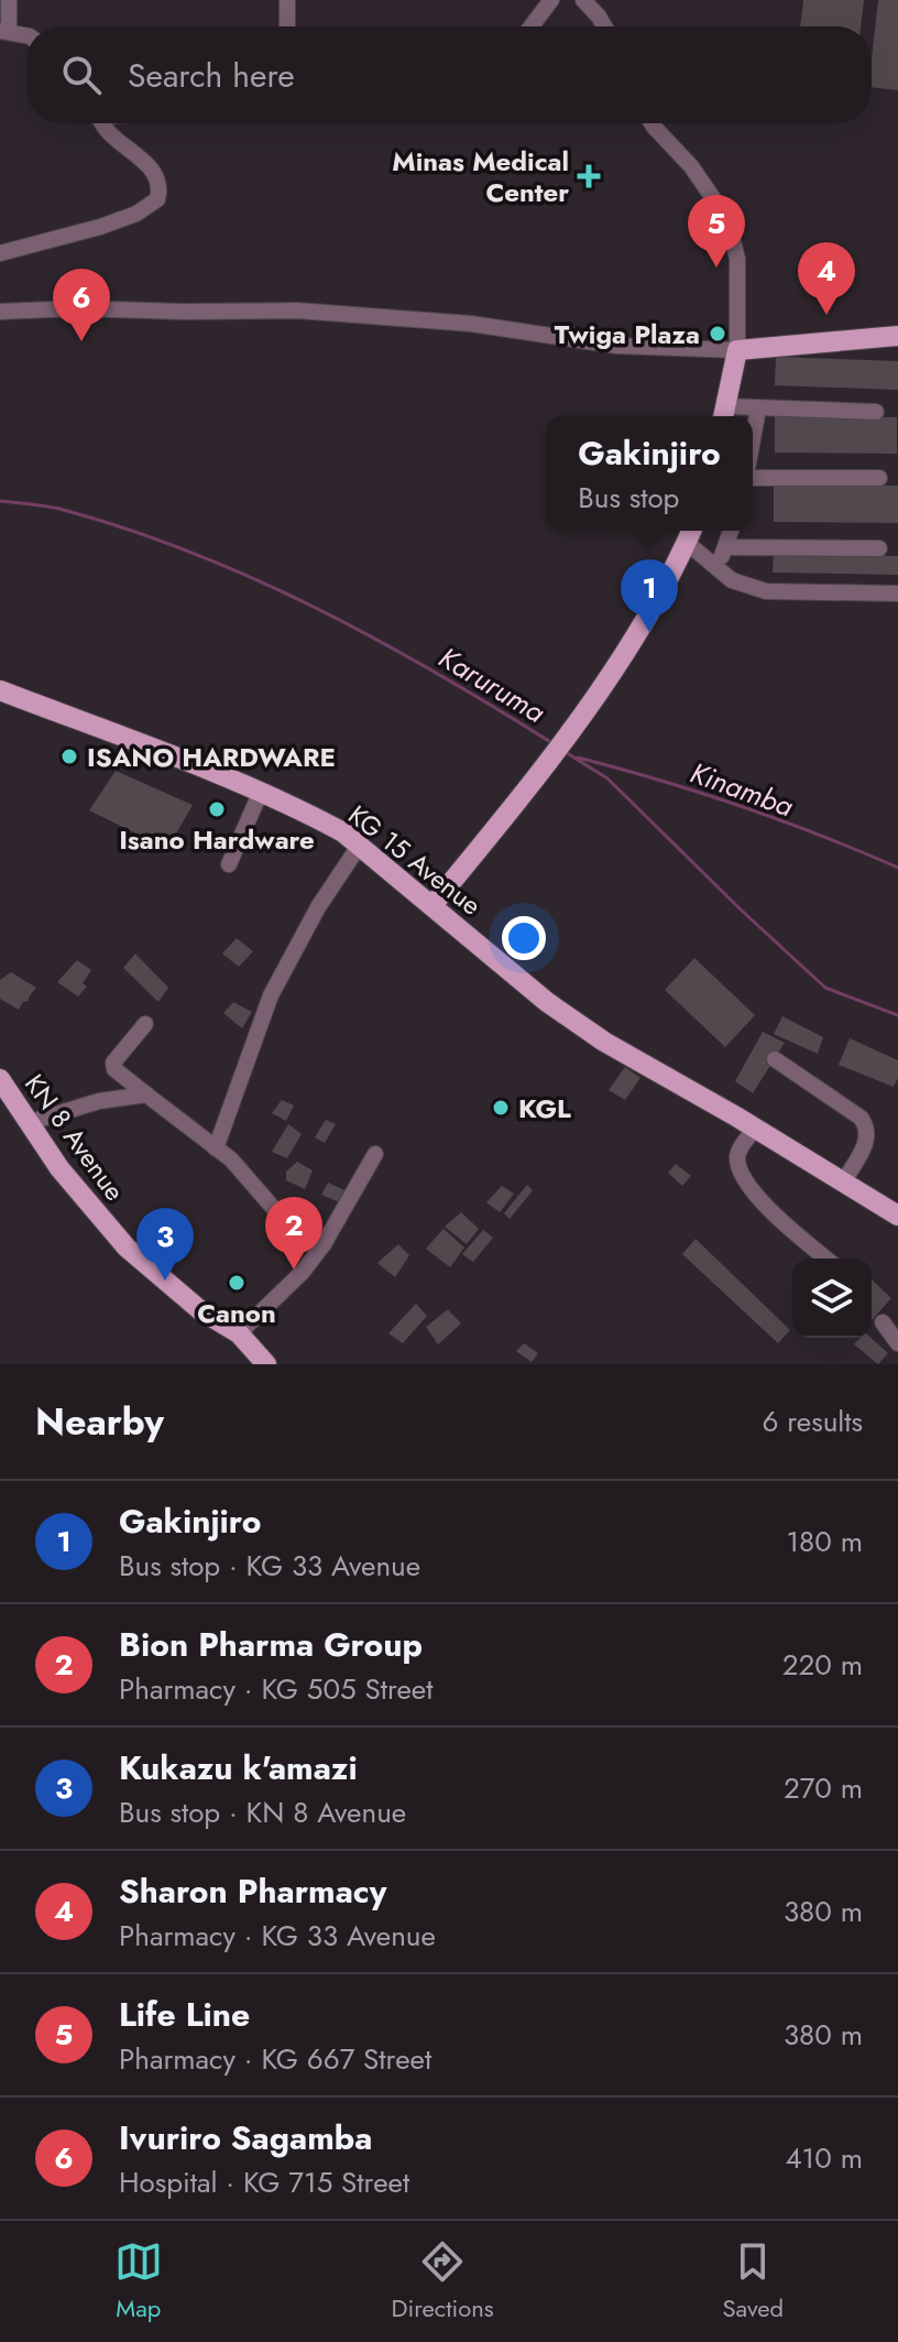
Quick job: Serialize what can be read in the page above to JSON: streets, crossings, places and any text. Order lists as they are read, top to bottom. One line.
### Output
{"streets":{"main road":["KG 15 Avenue","KN 8 Avenue"]},"water":["Karuruma","Kinamba"],"places":{"health":["Minas Medical Center"],"other":["Twiga Plaza","ISANO HARDWARE","Isano Hardware","KGL","Canon"]},"page":{"search":"Search here","pins":["5","4","6","1","2","3"],"popup":["Gakinjiro","Bus stop"],"heading":["Nearby","6 results"],"list":[{"mark":"1","name":"Gakinjiro","note":"Bus stop · KG 33 Avenue","value":"180 m"},{"mark":"2","name":"Bion Pharma Group","note":"Pharmacy · KG 505 Street","value":"220 m"},{"mark":"3","name":"Kukazu k'amazi","note":"Bus stop · KN 8 Avenue","value":"270 m"},{"mark":"4","name":"Sharon Pharmacy","note":"Pharmacy · KG 33 Avenue","value":"380 m"},{"mark":"5","name":"Life Line","note":"Pharmacy · KG 667 Street","value":"380 m"},{"mark":"6","name":"Ivuriro Sagamba","note":"Hospital · KG 715 Street","value":"410 m"}],"nav":["Map","Directions","Saved"]}}
